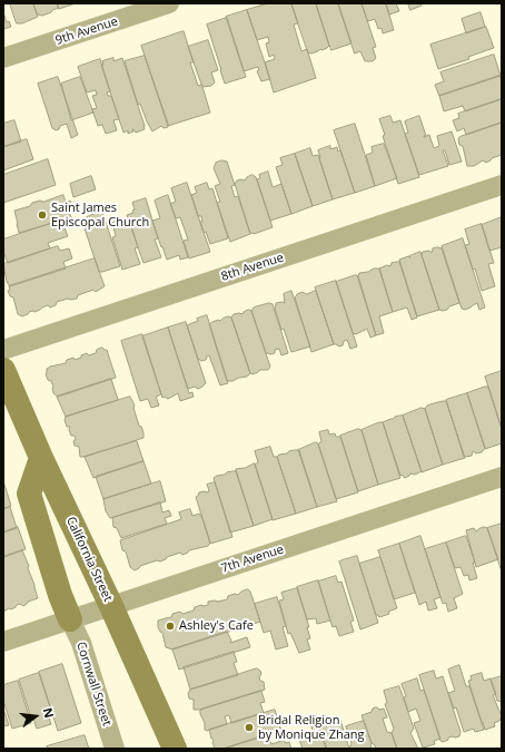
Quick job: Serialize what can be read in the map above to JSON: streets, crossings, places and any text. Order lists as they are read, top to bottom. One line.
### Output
{"streets":{"main road":["California Street"],"street":["9th Avenue","8th Avenue","7th Avenue","Cornwall Street"]},"crossings":[["California Street","7th Avenue"],["7th Avenue","Cornwall Street"]],"places":["Saint James Episcopal Church","Ashley's Cafe","Bridal Religion by Monique Zhang"],"north":"right"}
